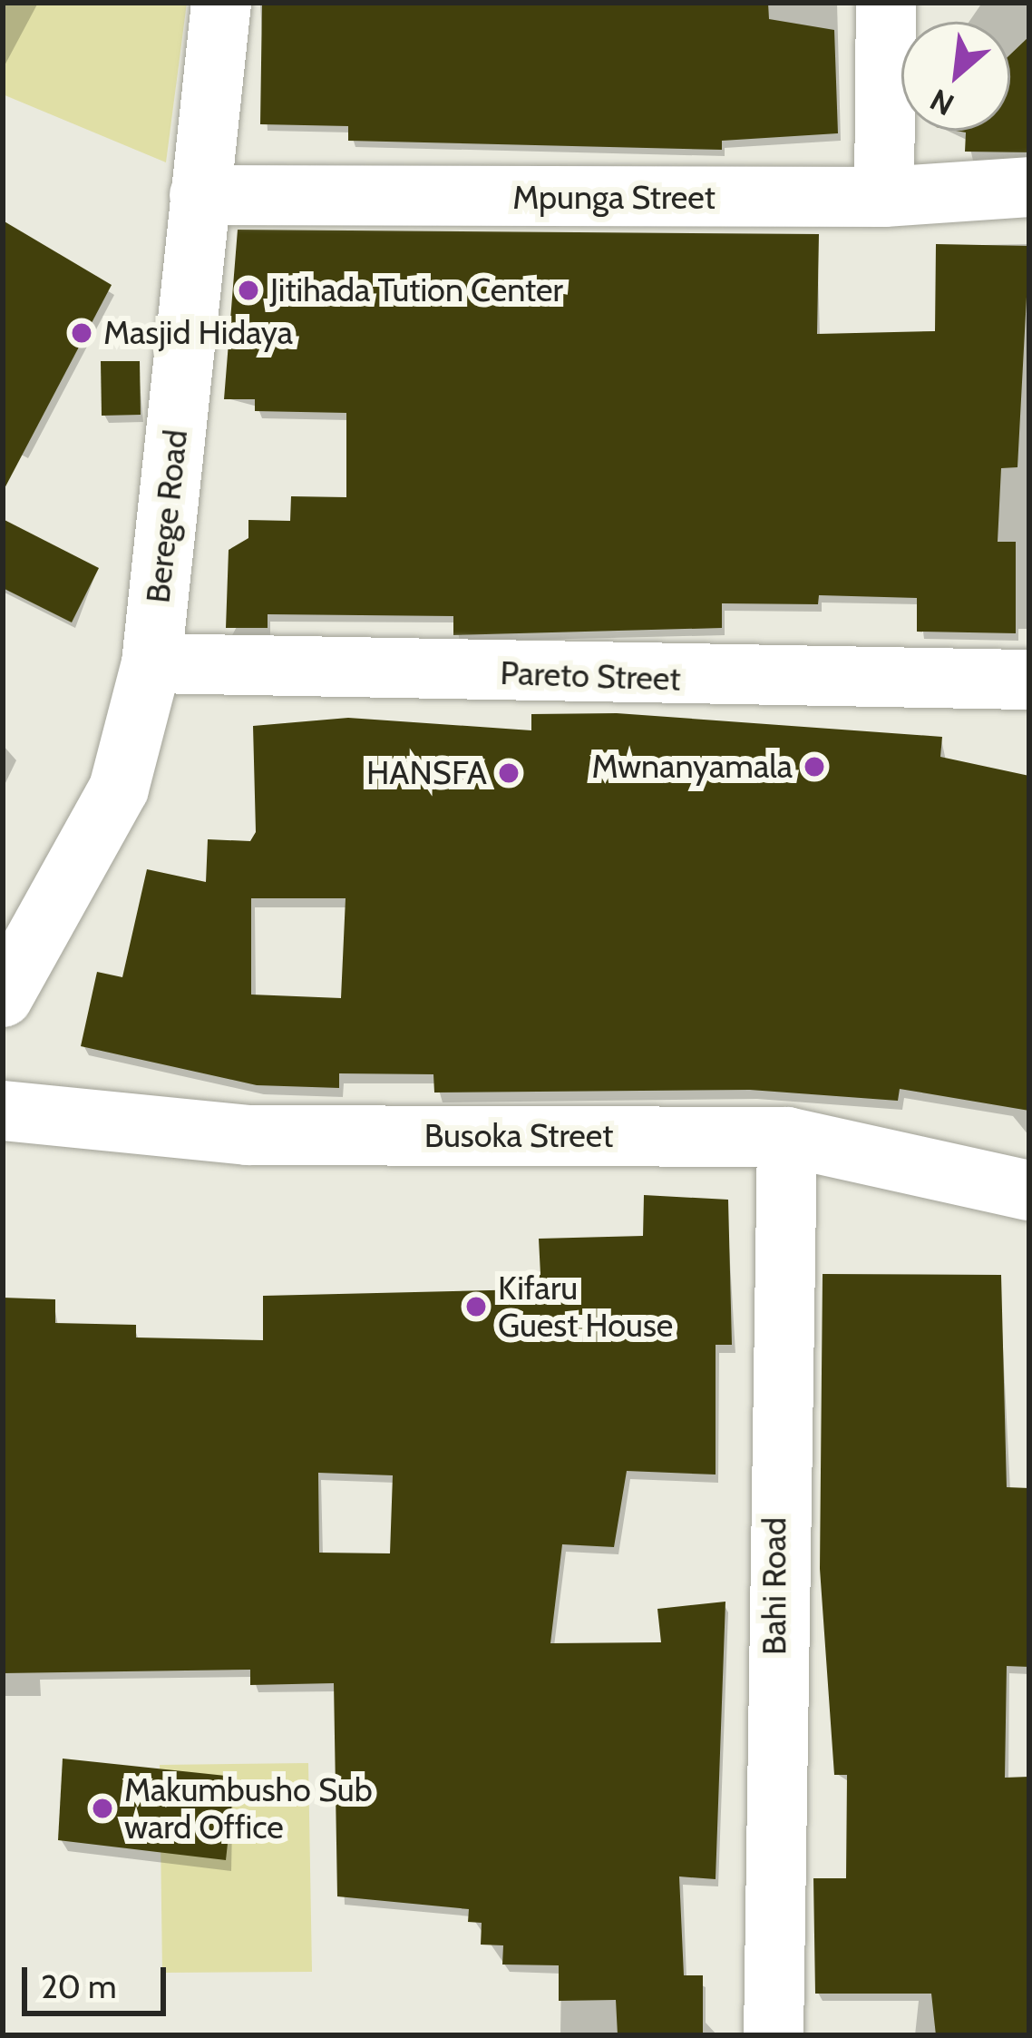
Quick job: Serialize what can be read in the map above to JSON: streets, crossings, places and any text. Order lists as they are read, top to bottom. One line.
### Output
{"streets":{"street":["Mpunga Street","Berege Road","Pareto Street","Busoka Street","Bahi Road"]},"crossings":[["Mpunga Street","Berege Road"],["Berege Road","Pareto Street"],["Busoka Street","Bahi Road"]],"places":["Jitihada Tution Center","Masjid Hidaya","Mwnanyamala","HANSFA","Kifaru Guest House","Makumbusho Sub ward Office"],"scale_bar":"20 m","north":"bottom left"}
